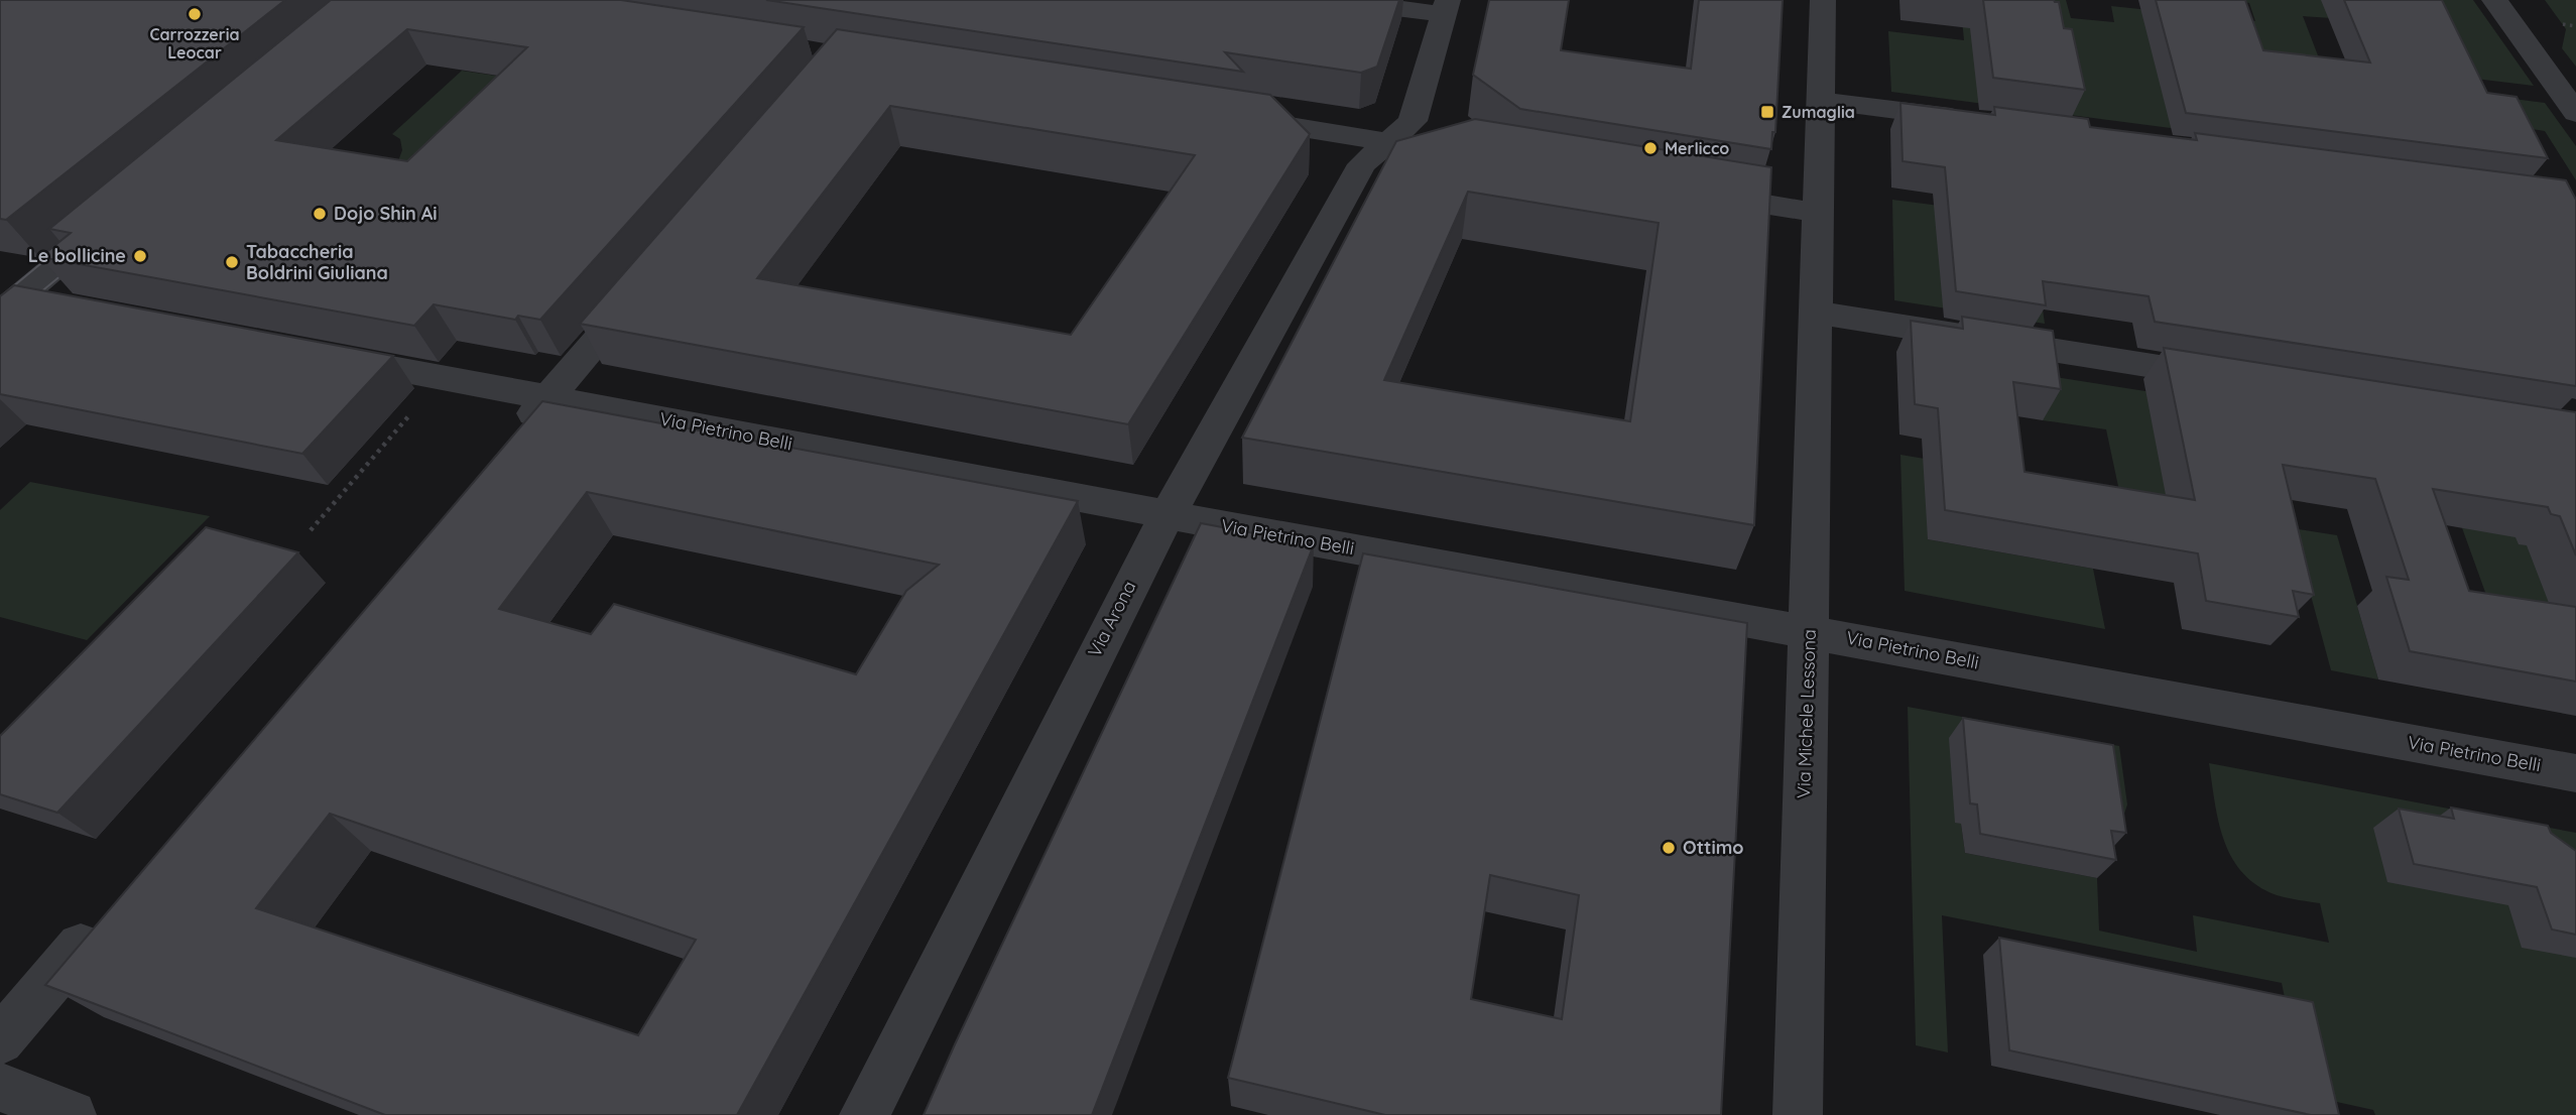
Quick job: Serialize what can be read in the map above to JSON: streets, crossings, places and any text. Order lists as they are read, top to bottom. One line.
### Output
{"streets":{"street":["Via Pietrino Belli","Via Arona","Via Michele Lessona"]},"crossings":[["Via Pietrino Belli","Via Arona"],["Via Pietrino Belli","Via Michele Lessona"]],"places":{"other":["Carrozzeria Leocar","Merlicco","Dojo Shin Ai","Le bollicine","Tabaccheria Boldrini Giuliana","Ottimo"],"transit":["Zumaglia"]}}
